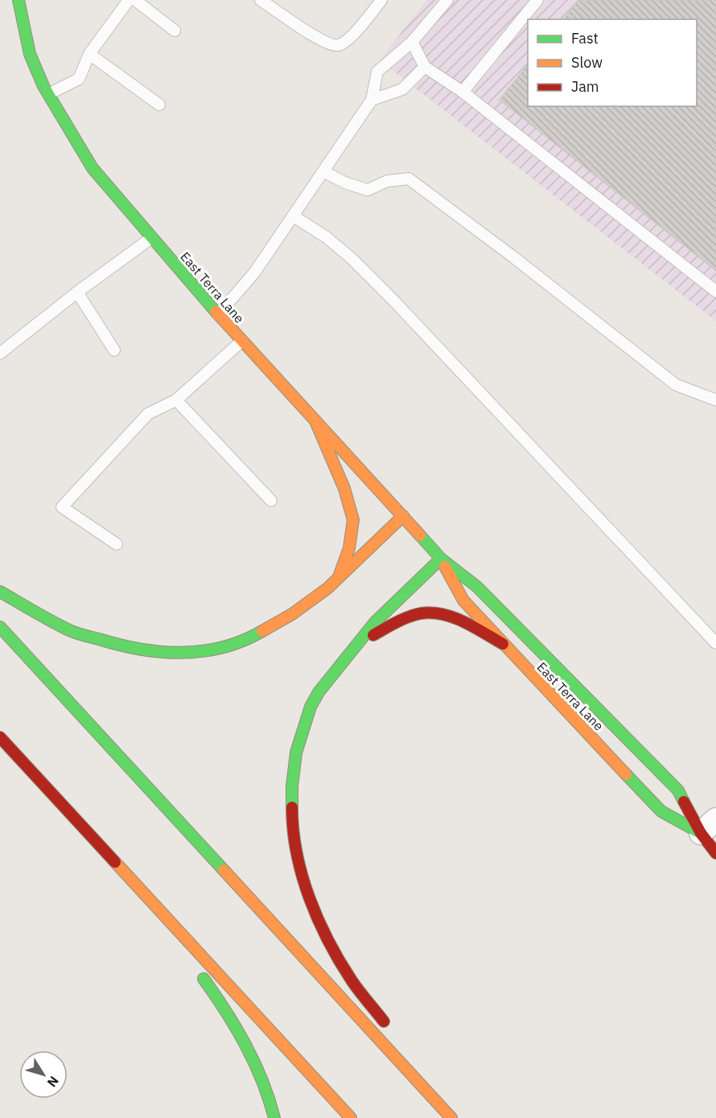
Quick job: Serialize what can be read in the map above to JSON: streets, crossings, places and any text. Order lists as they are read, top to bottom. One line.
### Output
{"streets":{"main road":["East Terra Lane"]},"legend":["Fast","Slow","Jam"],"north":"bottom right"}
